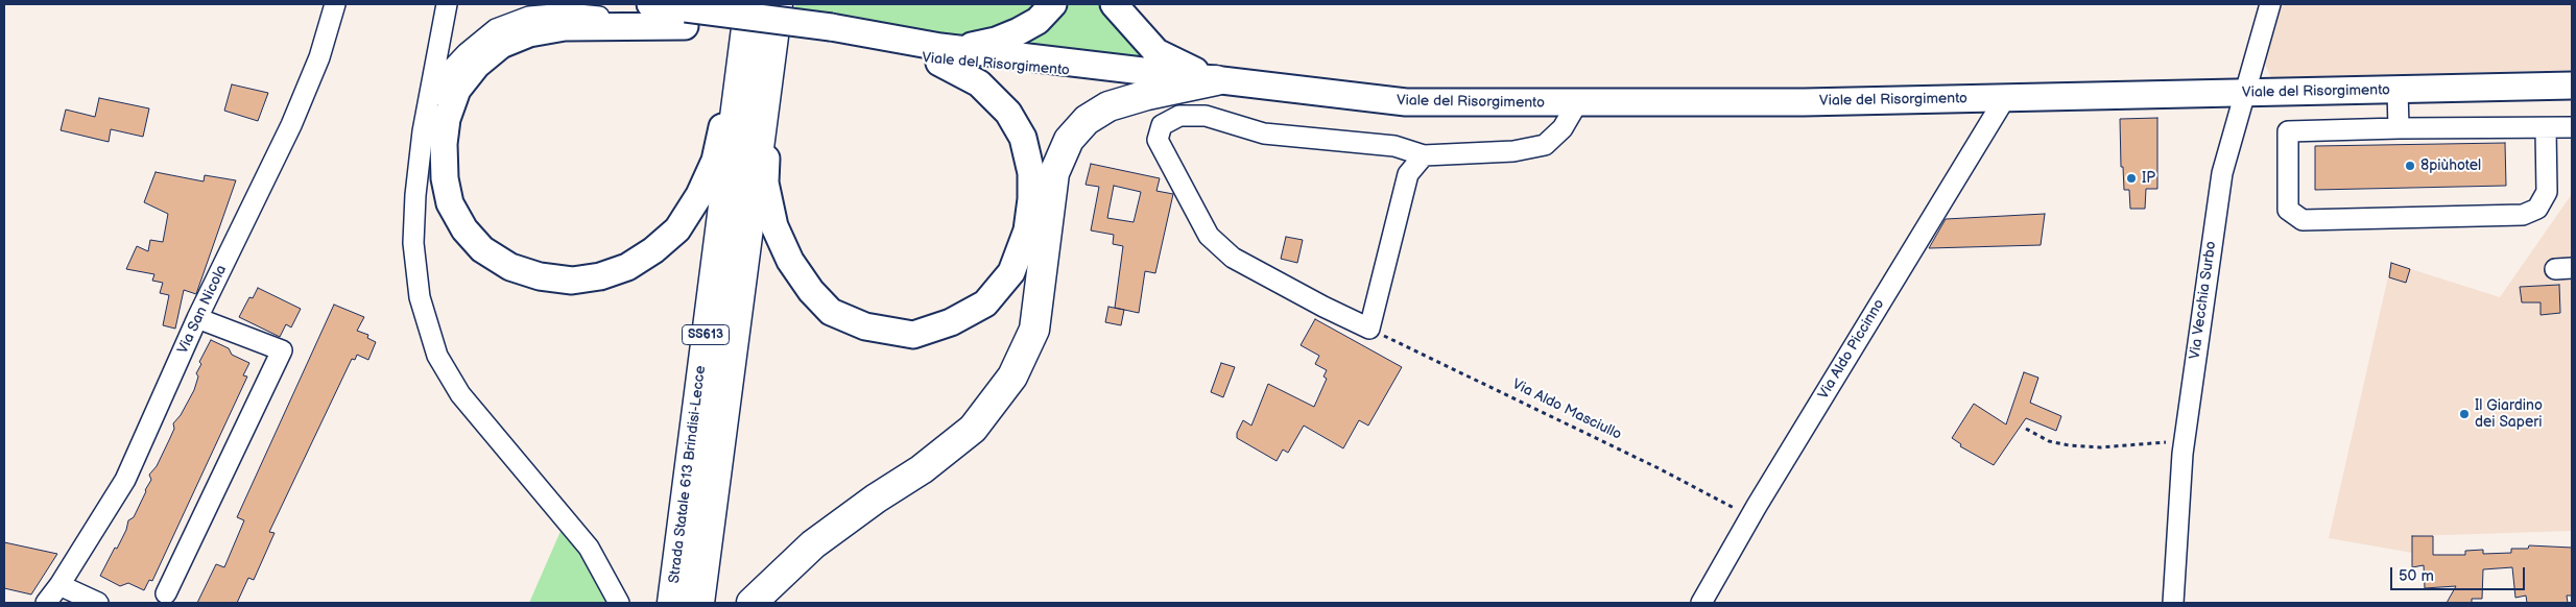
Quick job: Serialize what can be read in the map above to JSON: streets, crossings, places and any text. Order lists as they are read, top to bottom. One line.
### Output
{"streets":{"highway":["SS613","Strada Statale 613 Brindisi-Lecce"],"main road":["Viale del Risorgimento"],"street":["Via Vecchia Surbo","Via San Nicola","Via Aldo Piccinno"],"path":["Via Aldo Masciullo"]},"crossings":[["Viale del Risorgimento","Via Vecchia Surbo"],["Viale del Risorgimento","Via Aldo Piccinno"],["Via Aldo Piccinno","Via Aldo Masciullo"]],"places":["8piùhotel","IP","Il Giardino dei Saperi"],"scale_bar":"50 m"}
